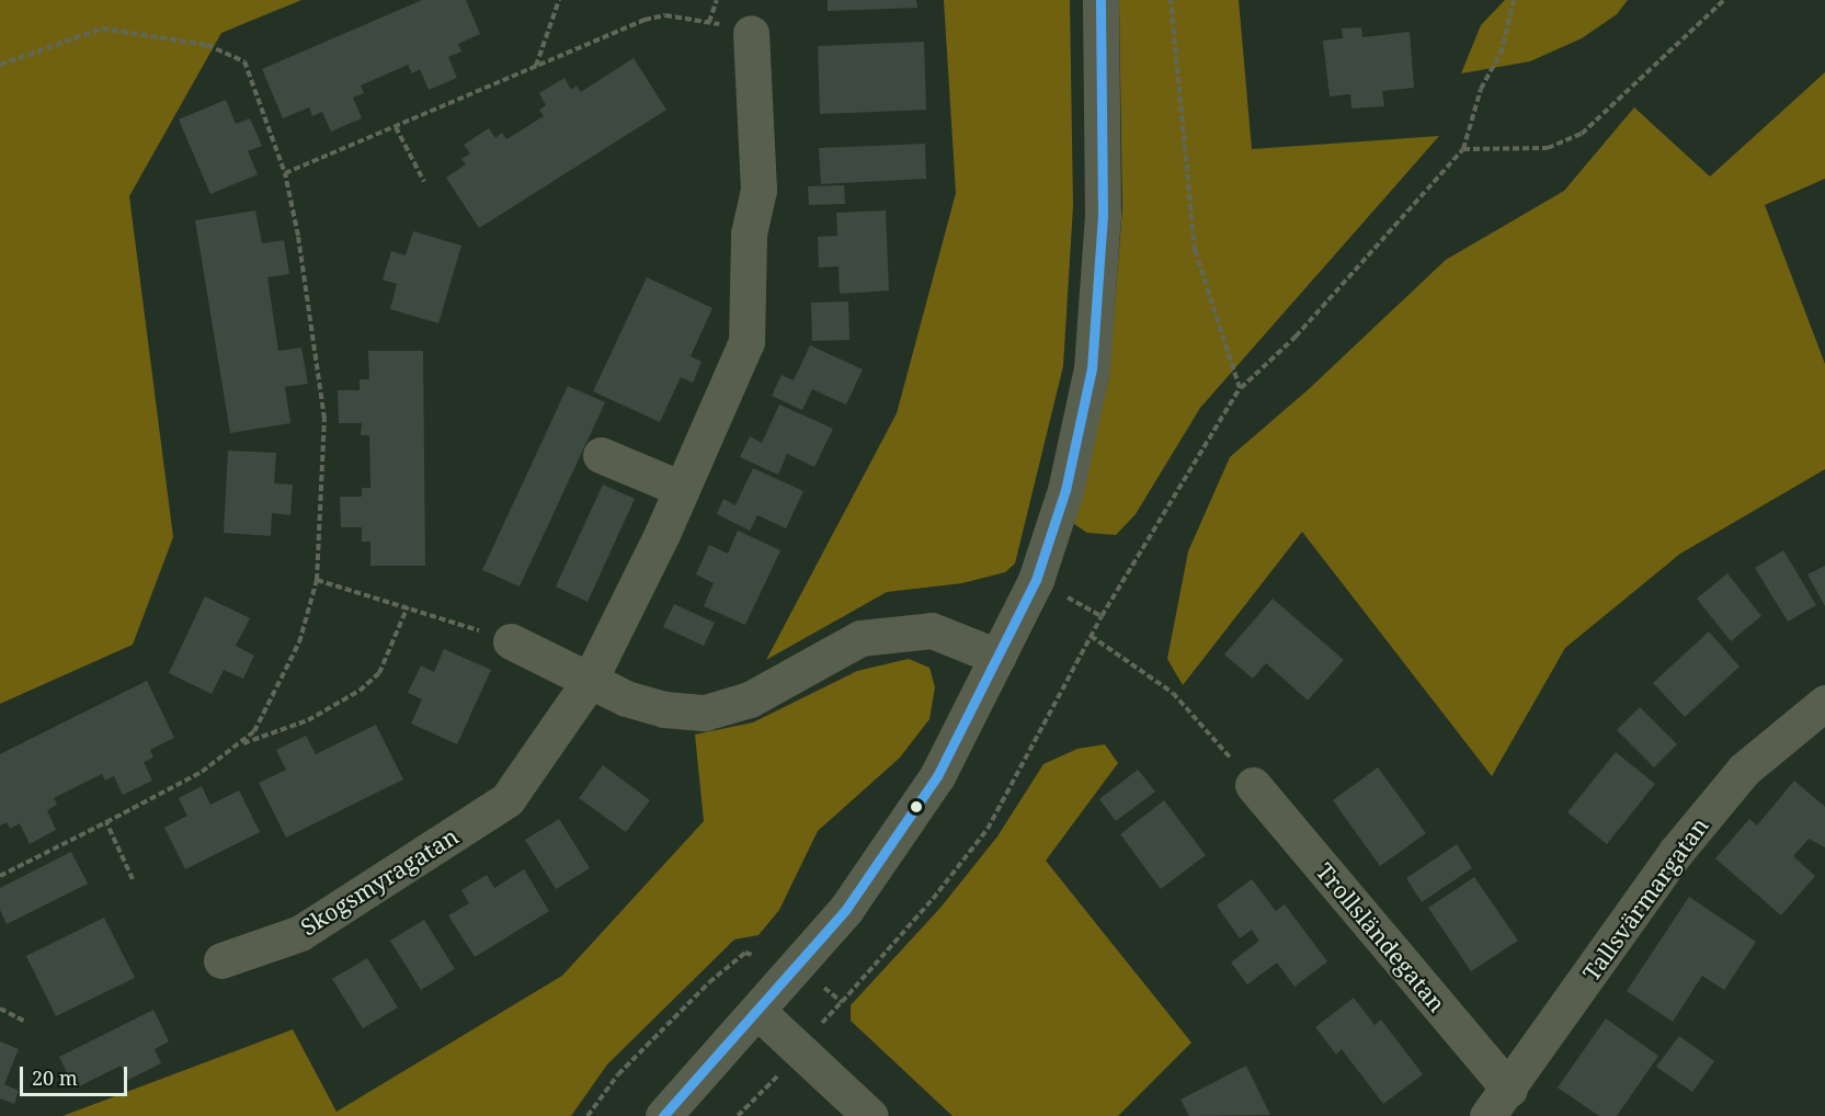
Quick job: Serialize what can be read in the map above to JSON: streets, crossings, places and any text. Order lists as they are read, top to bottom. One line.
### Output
{"streets":{"street":["Skogsmyragatan","Tallsvärmargatan","Trollsländegatan"]},"crossings":[["Tallsvärmargatan","Trollsländegatan"]],"scale_bar":"20 m"}
